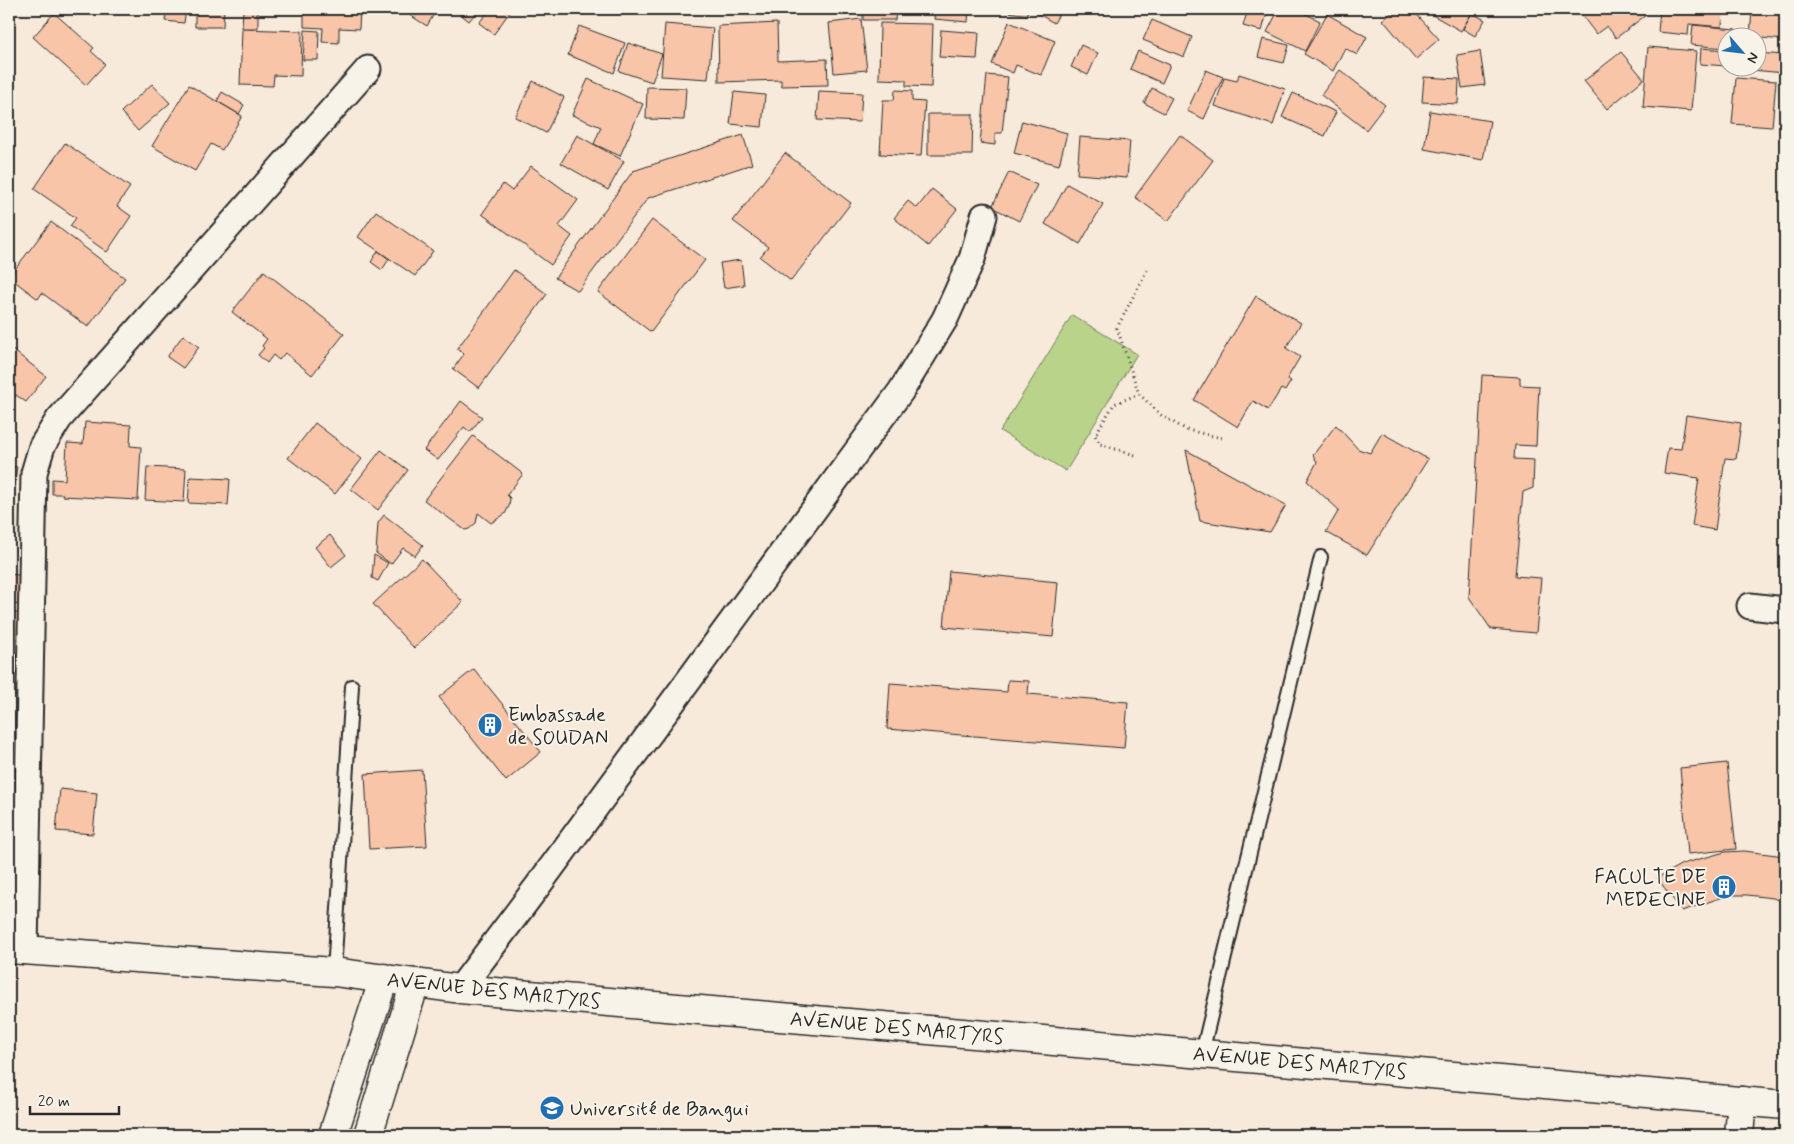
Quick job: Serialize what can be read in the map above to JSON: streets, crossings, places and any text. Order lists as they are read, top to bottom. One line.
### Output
{"streets":{"main road":["AVENUE DES MARTYRS"]},"places":{"building":["Embassade de SOUDAN","FACULTE DE MEDECINE"],"school or university":["Université de Bangui"]},"scale_bar":"20 m","north":"bottom right"}
